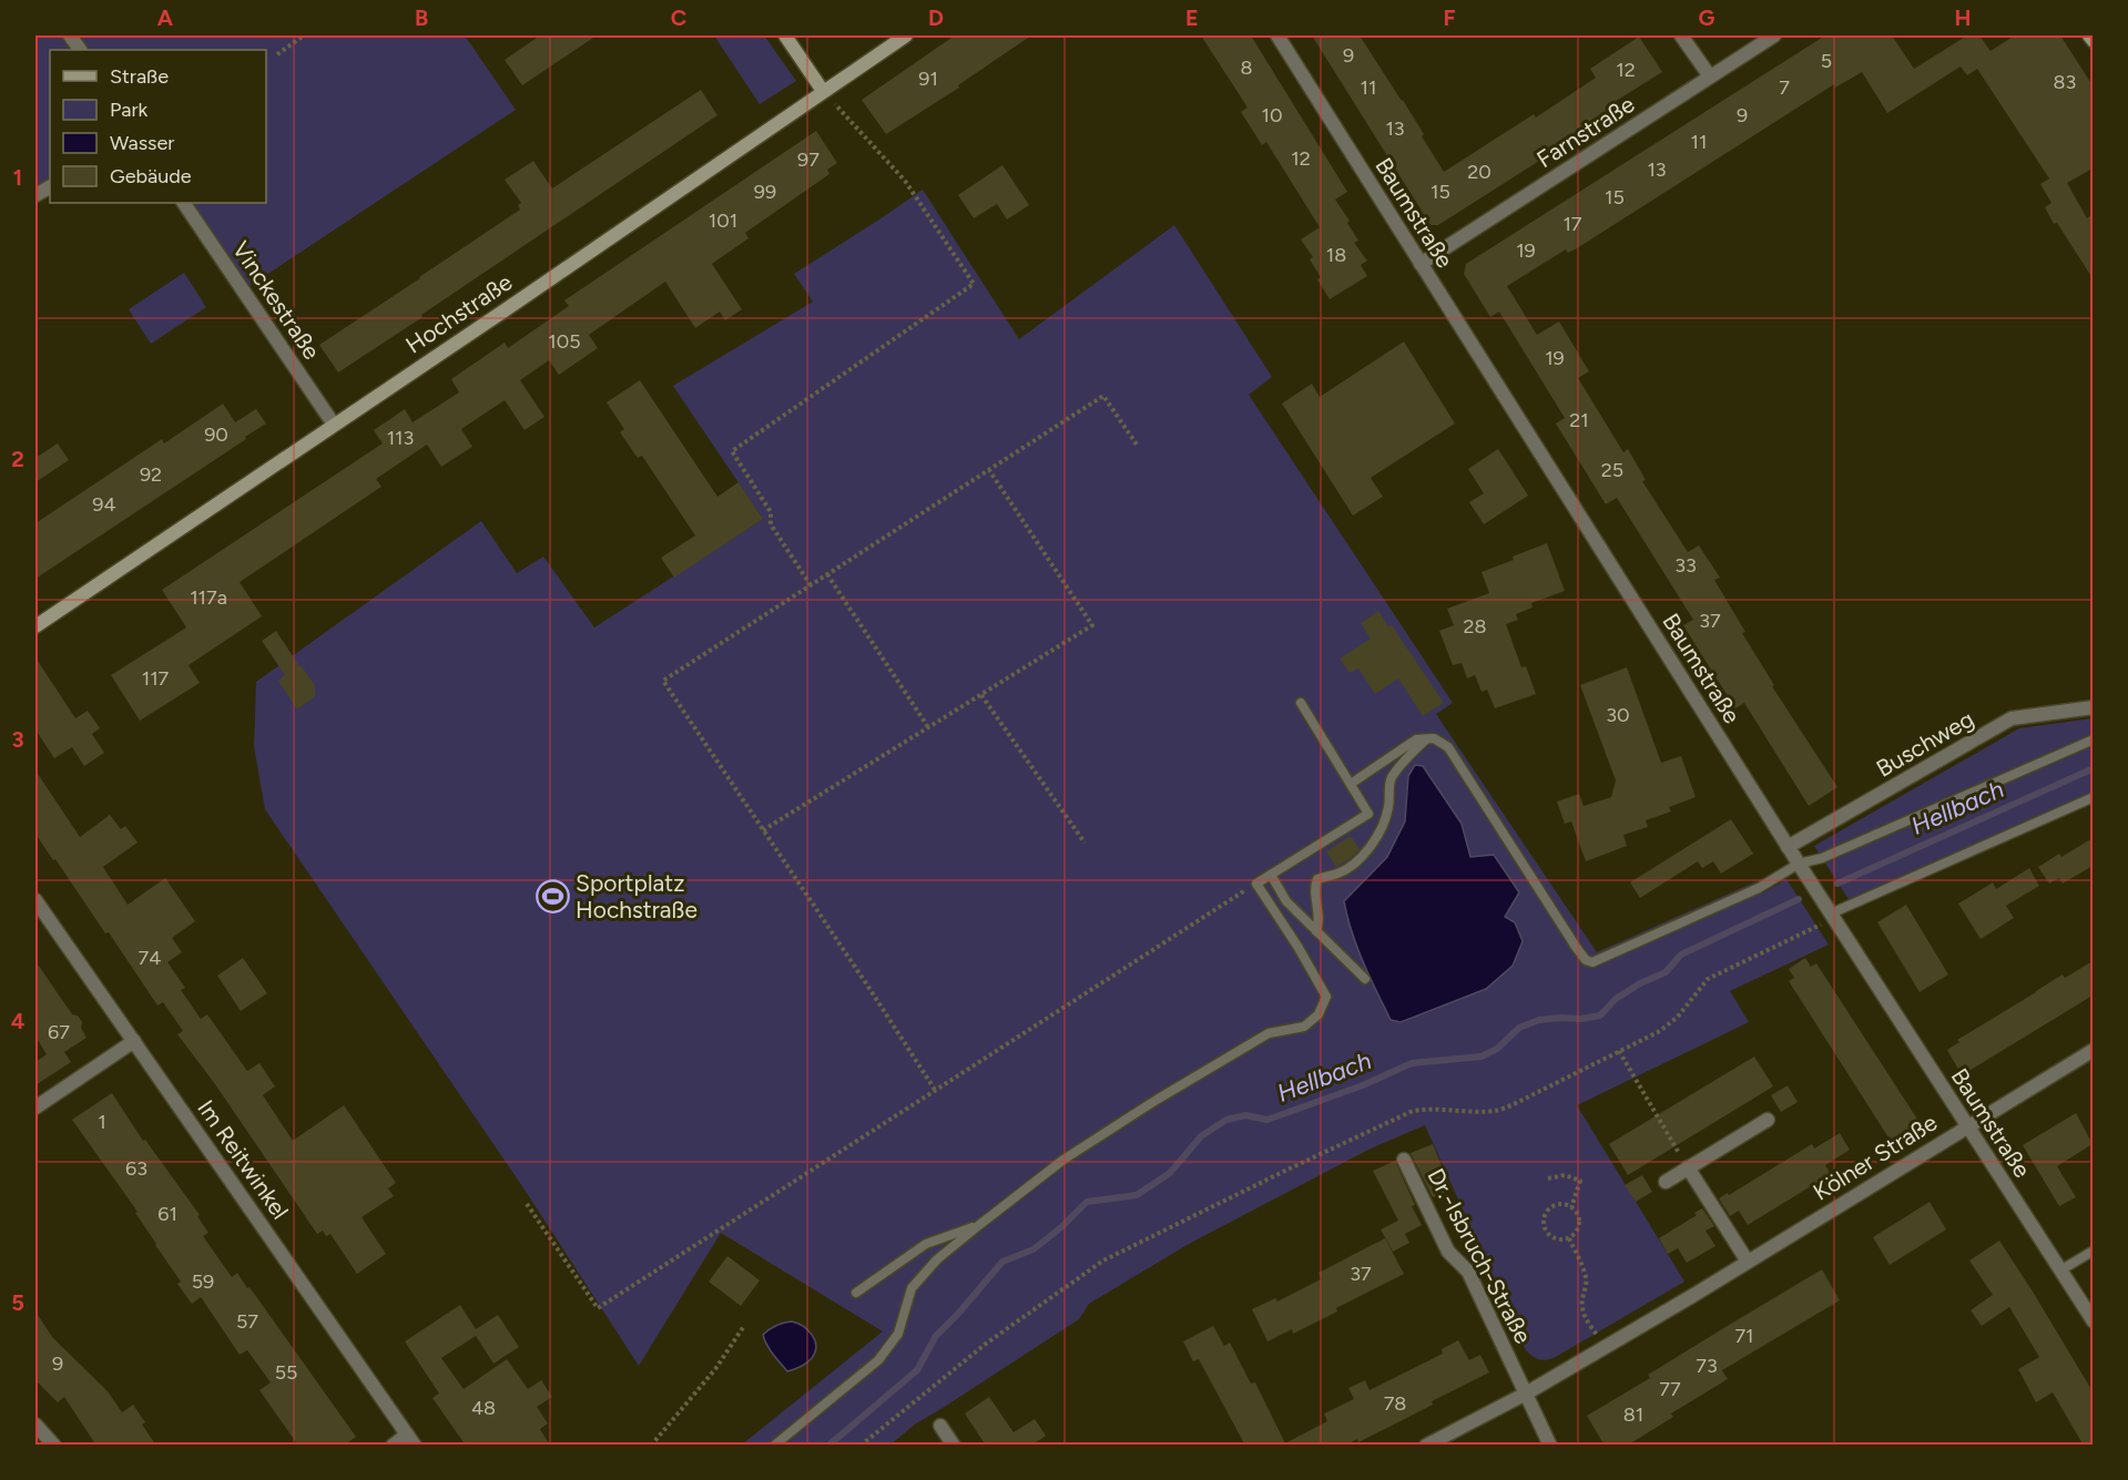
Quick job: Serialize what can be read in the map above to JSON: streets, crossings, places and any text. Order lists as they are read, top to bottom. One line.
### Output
{"streets":{"street":["Farnstraße","Baumstraße","Vinckestraße","Hochstraße","Buschweg","Kölner Straße","Im Reitwinkel","Dr.-Isbruch-Straße"]},"crossings":[["Farnstraße","Baumstraße"],["Baumstraße","Buschweg"],["Baumstraße","Kölner Straße"],["Vinckestraße","Hochstraße"],["Kölner Straße","Dr.-Isbruch-Straße"]],"water":["Hellbach"],"places":{"sports":["Sportplatz Hochstraße"]},"house_numbers":["9","5","8","12","91","83","11","7","10","9","13","11","12","97","13","20","99","15","15","101","17","19","18","105","19","21","90","113","25","92","94","33","117a","37","28","117","30","74","67","1","63","61","37","59","57","71","9","73","55","77","78","48","81"],"legend":["Straße","Park","Wasser","Gebäude"],"grid":{"columns":["A","B","C","D","E","F","G","H"],"rows":["1","2","3","4","5"]}}
